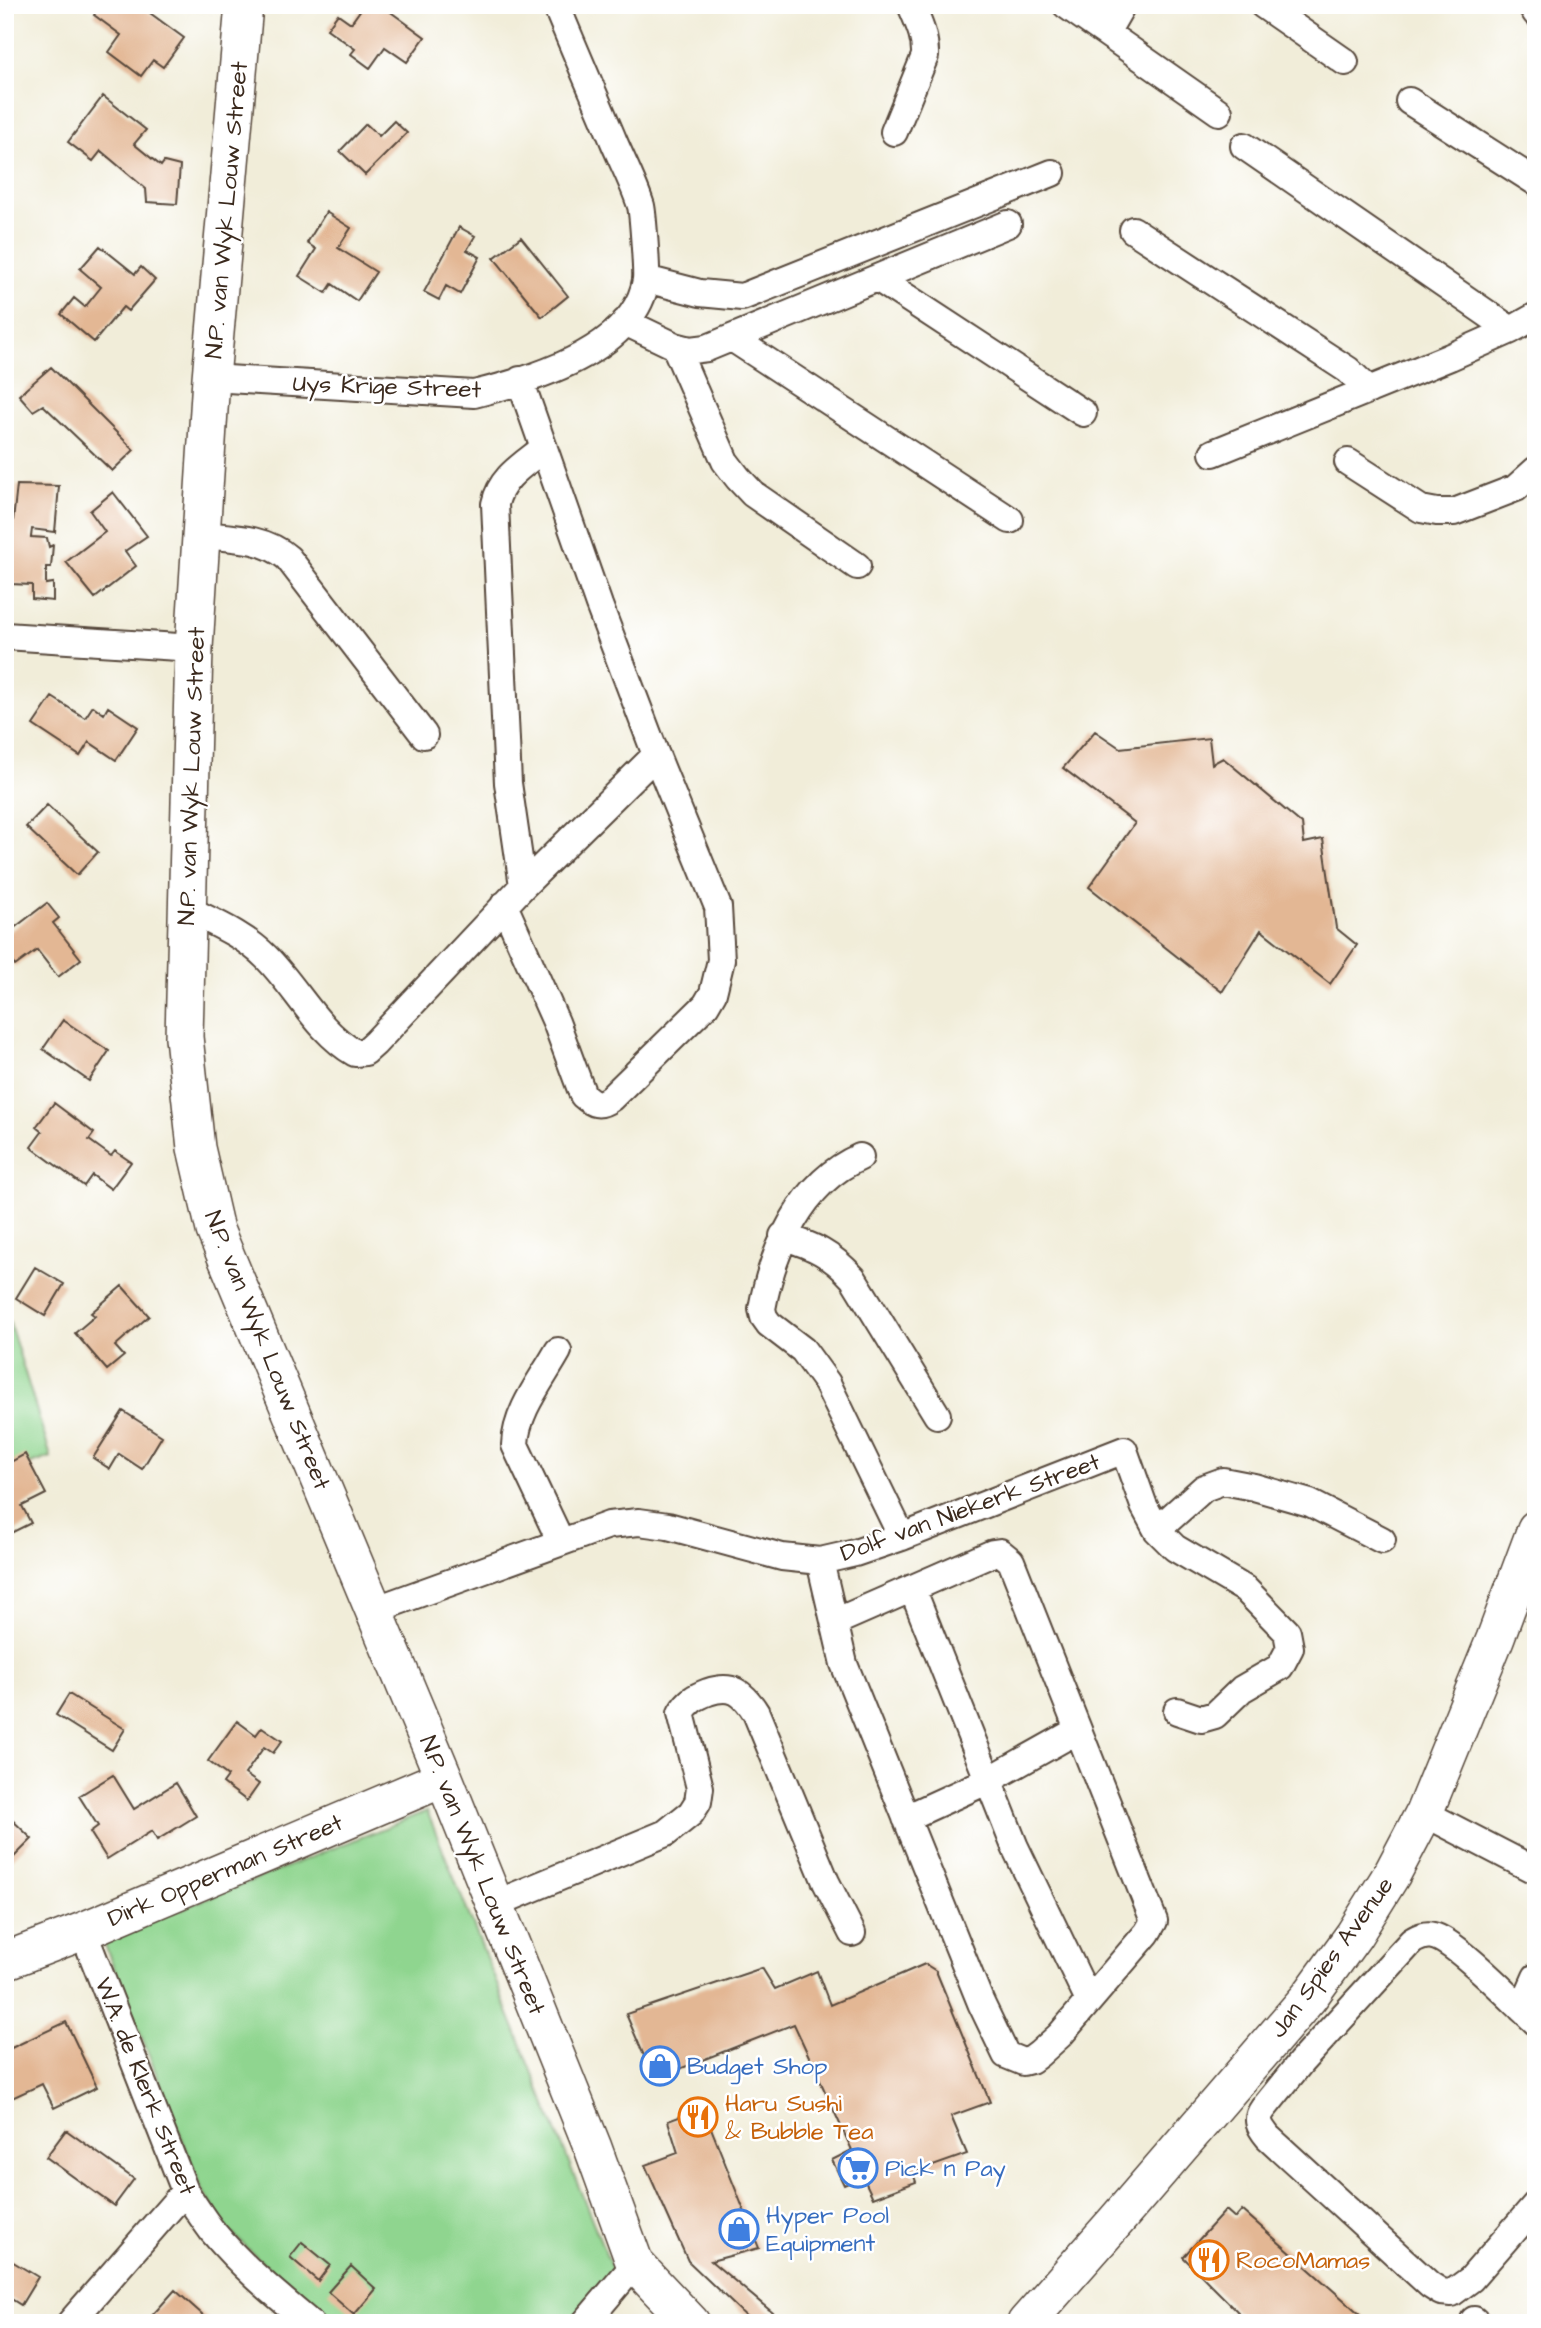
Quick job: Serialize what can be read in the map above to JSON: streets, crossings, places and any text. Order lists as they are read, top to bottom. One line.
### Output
{"streets":{"street":["N.P. van Wyk Louw Street","Uys Krige Street","Dolf van Niekerk Street","Dirk Opperman Street","Jan Spies Avenue","W.A. de Klerk Street"]},"crossings":[["N.P. van Wyk Louw Street","Uys Krige Street"],["N.P. van Wyk Louw Street","Dolf van Niekerk Street"],["N.P. van Wyk Louw Street","Dirk Opperman Street"],["Dirk Opperman Street","W.A. de Klerk Street"]],"places":{"shop":["Budget Shop","Hyper Pool Equipment"],"restaurant":["Haru Sushi & Bubble Tea","RocoMamas"],"supermarket":["Pick n Pay"]}}
